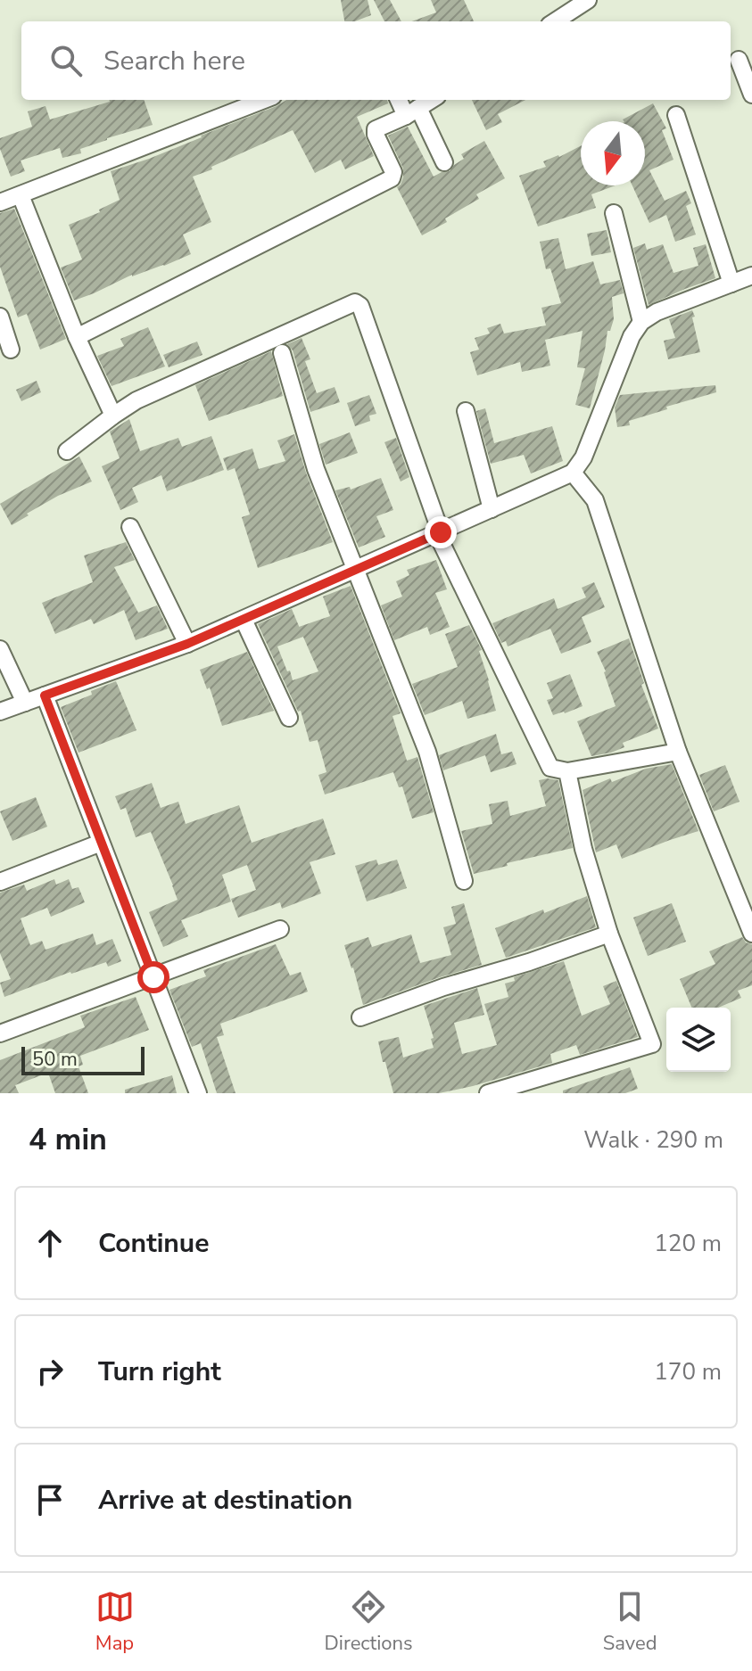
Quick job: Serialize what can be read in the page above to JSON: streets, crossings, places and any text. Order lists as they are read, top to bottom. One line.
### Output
{"scale_bar":"50 m","north":"bottom","page":{"search":"Search here","scale":"50 m","heading":["4 min","Walk · 290 m"],"list":[["Continue","120 m"],["Turn right","170 m"],"Arrive at destination"],"nav":["Map","Directions","Saved"]}}
